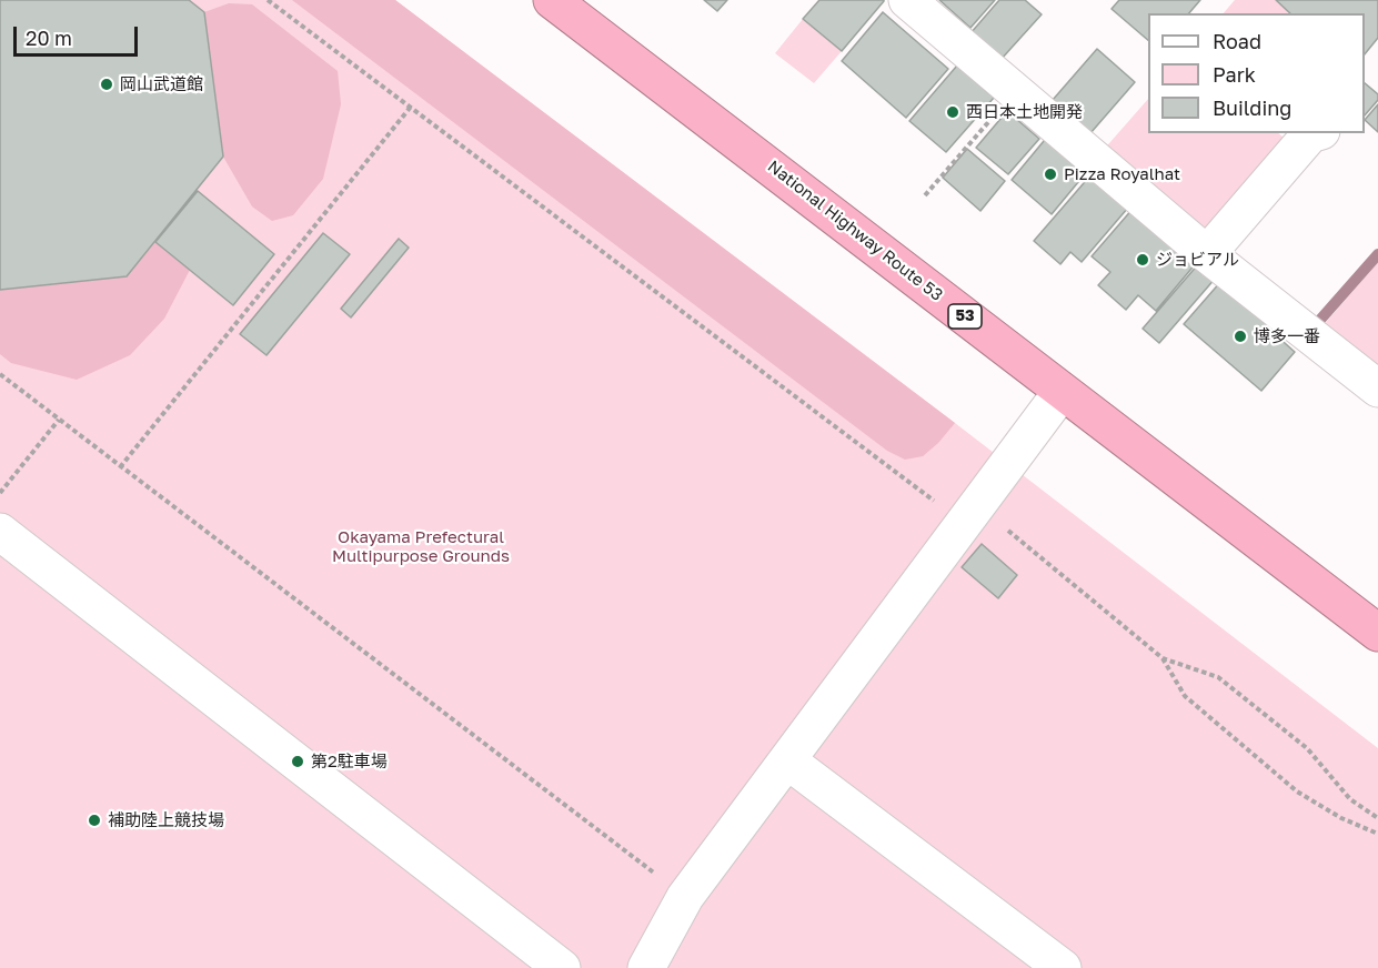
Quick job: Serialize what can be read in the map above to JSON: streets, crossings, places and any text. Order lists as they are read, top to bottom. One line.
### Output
{"streets":{"highway":["National Highway Route 53","53"]},"parks":["Okayama Prefectural Multipurpose Grounds"],"places":["岡山武道館","西日本土地開発","Pizza Royalhat","ジョビアル","博多一番","第2駐車場","補助陸上競技場"],"legend":["Road","Park","Building"],"scale_bar":"20 m"}
